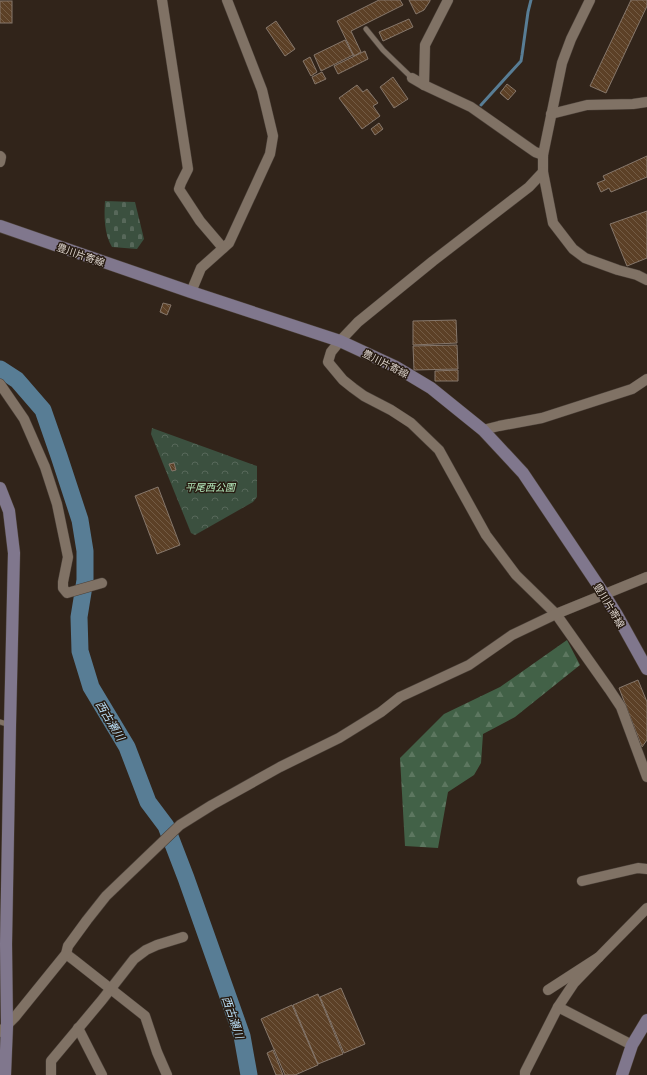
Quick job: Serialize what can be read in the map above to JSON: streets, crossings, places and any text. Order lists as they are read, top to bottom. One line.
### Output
{"streets":{"main road":["豊川片寄線"]},"water":["西古瀬川"],"parks":["平尾西公園"]}
